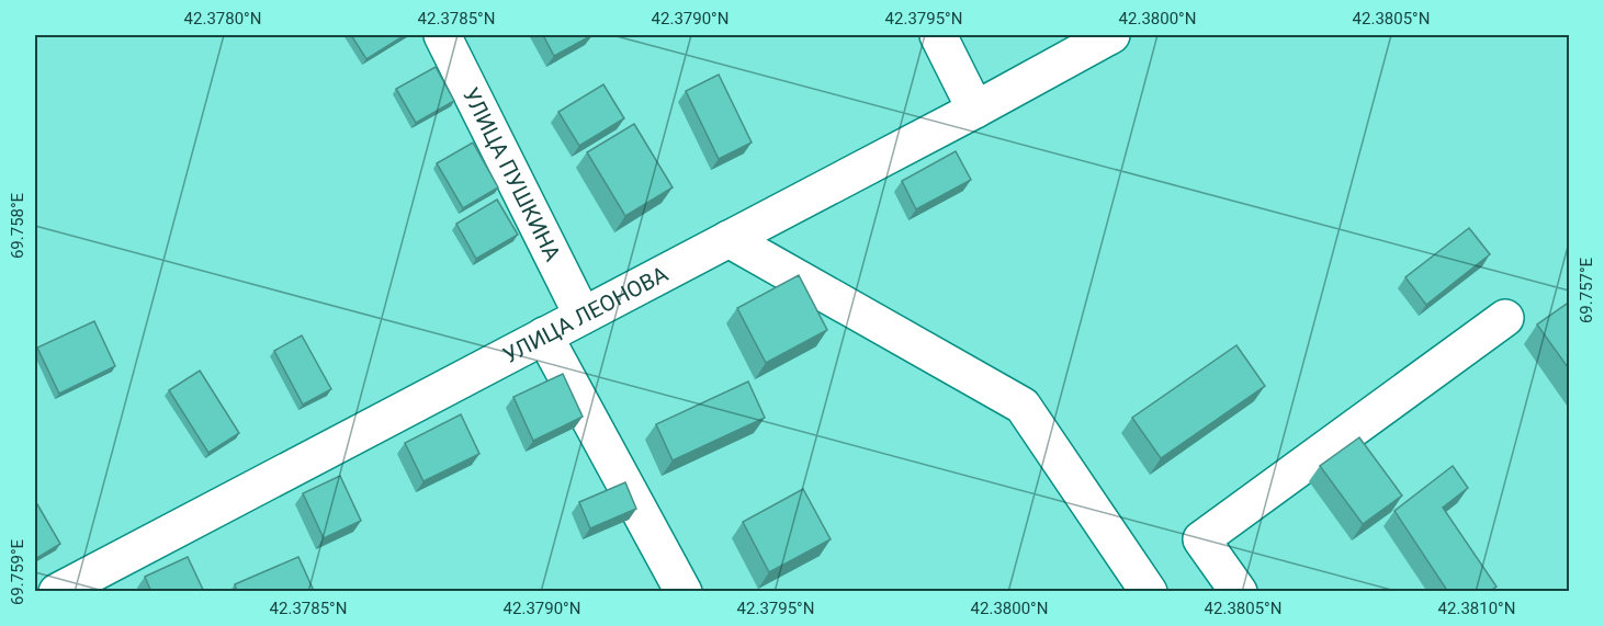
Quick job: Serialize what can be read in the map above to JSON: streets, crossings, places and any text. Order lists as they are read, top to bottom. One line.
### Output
{"streets":{"street":["УЛИЦА ПУШКИНА","УЛИЦА ЛЕОНОВА"]},"crossings":[["УЛИЦА ПУШКИНА","УЛИЦА ЛЕОНОВА"]],"coordinates":["42.3780°N","42.3785°N","42.3790°N","42.3795°N","42.3800°N","42.3805°N","69.758°E","69.757°E","69.759°E","42.3810°N"]}
